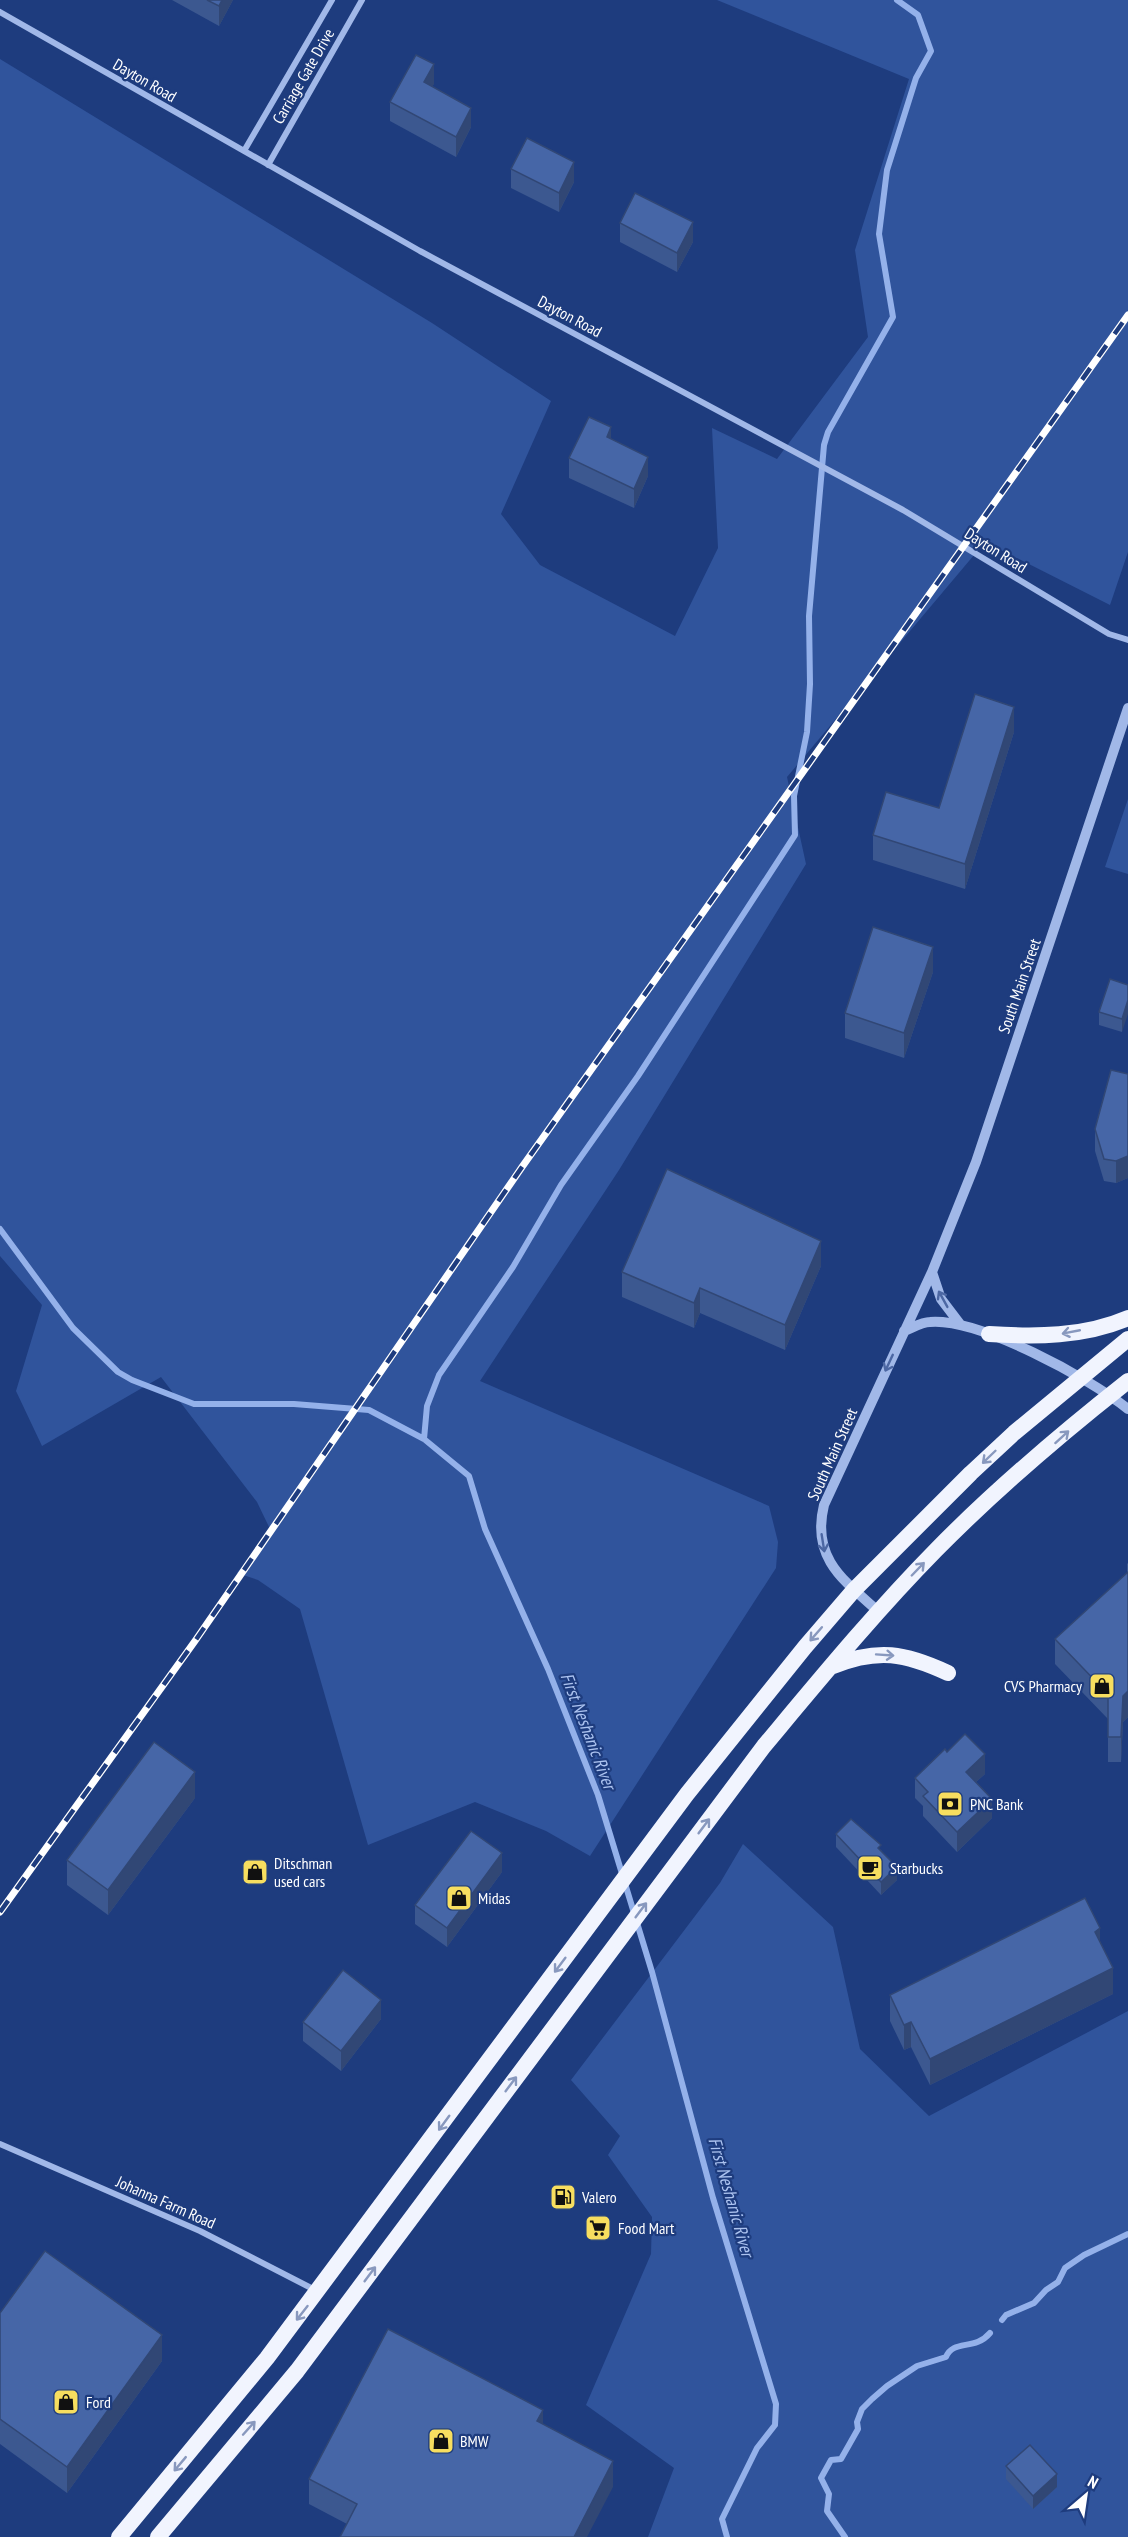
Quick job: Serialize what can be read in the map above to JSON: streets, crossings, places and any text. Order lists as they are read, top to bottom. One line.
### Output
{"streets":{"street":["Carriage Gate Drive","Dayton Road","South Main Street","Johanna Farm Road"]},"crossings":[["Carriage Gate Drive","Dayton Road"]],"water":["First Neshanic River"],"places":{"shop":["CVS Pharmacy","Ditschman used cars","Midas","Ford","BMW"],"bank":["PNC Bank"],"cafe":["Starbucks"],"fuel station":["Valero"],"supermarket":["Food Mart"]},"north":"top right"}
